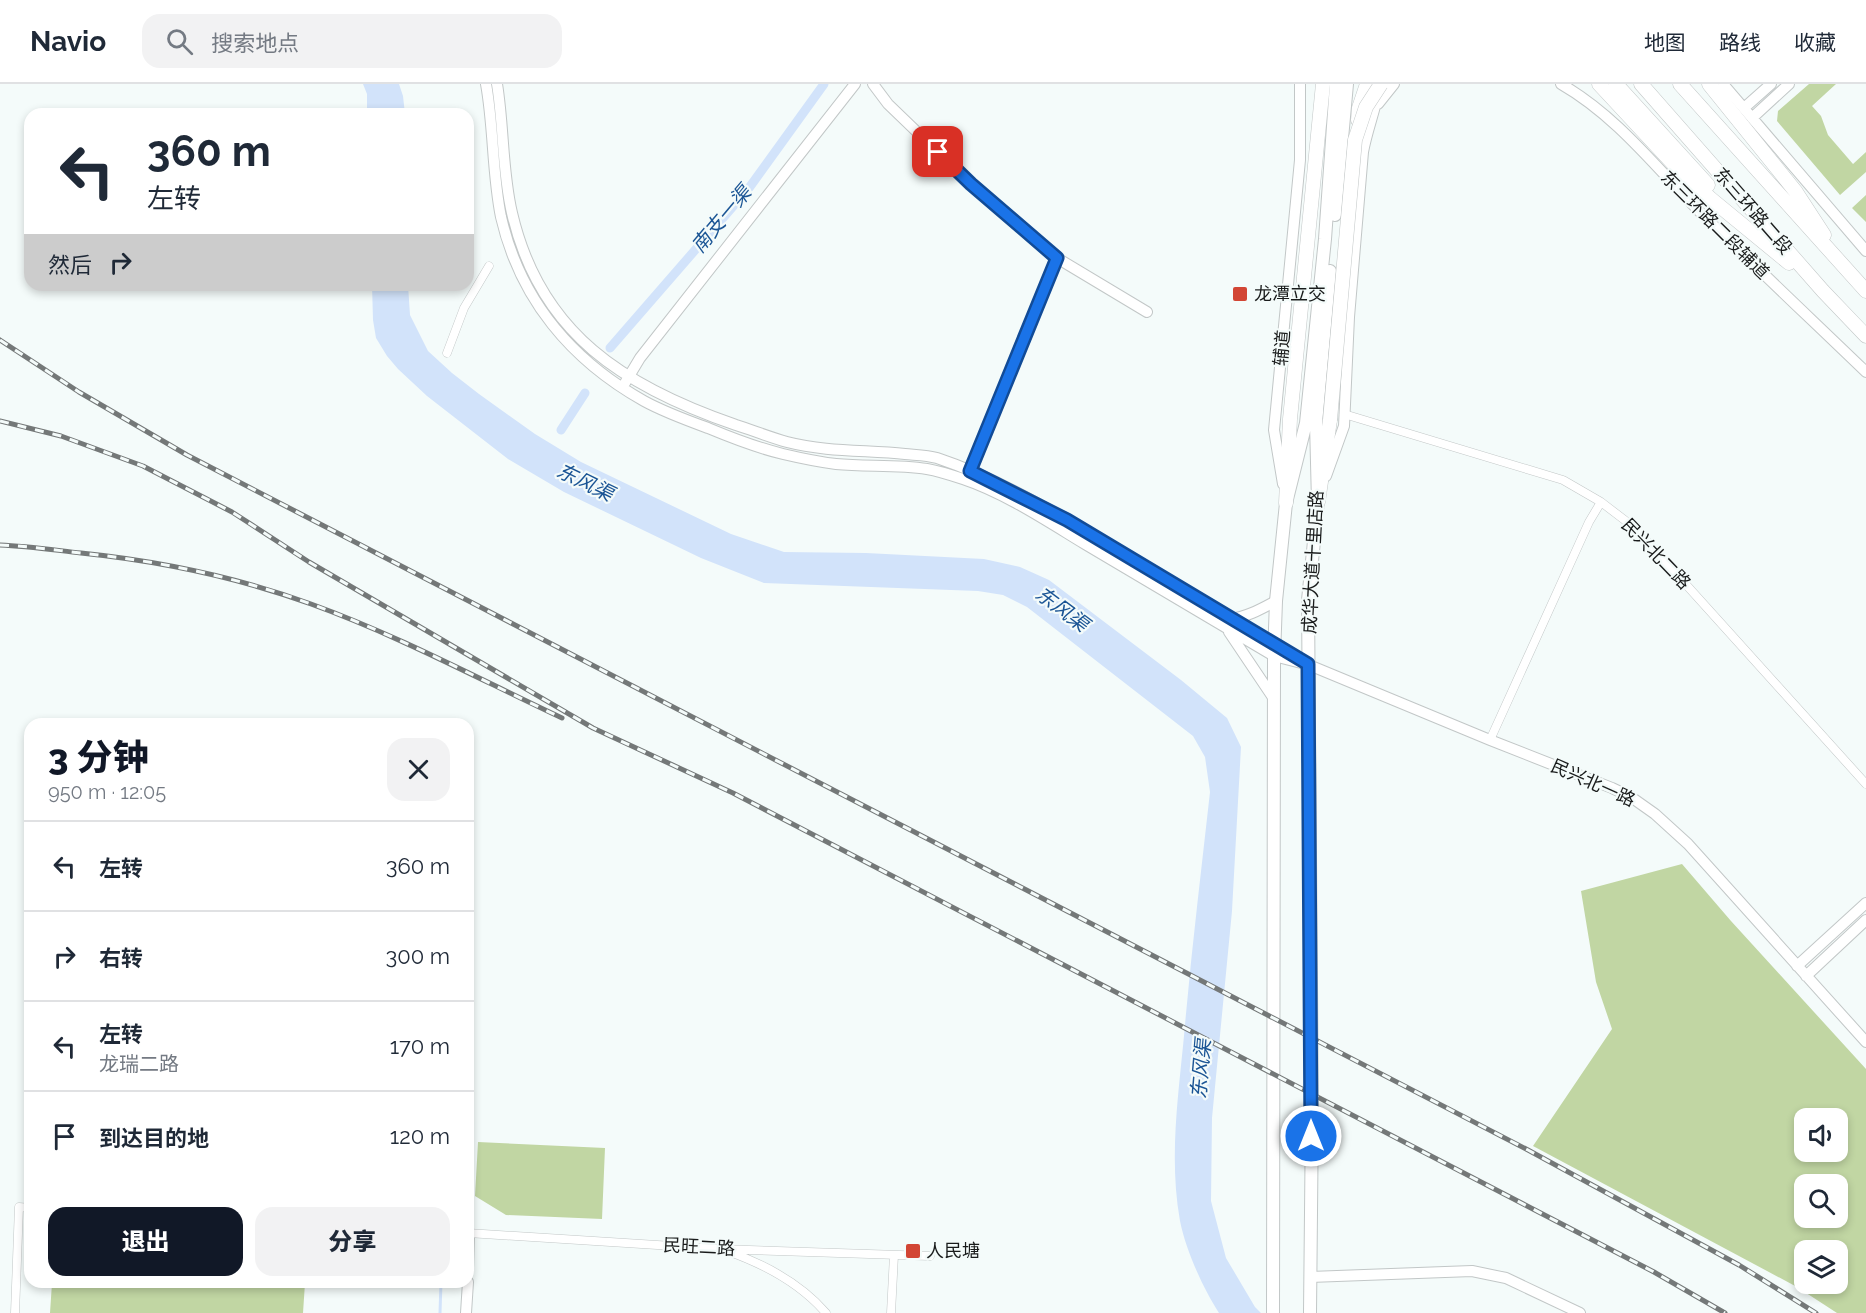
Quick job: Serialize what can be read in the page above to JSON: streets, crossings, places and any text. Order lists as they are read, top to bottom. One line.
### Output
{"streets":{"highway":["东三环路二段"],"main road":["成华大道十里店路"],"street":["东三环路二段辅道","辅道","民兴北二路","民兴北一路","民旺二路"]},"crossings":[["辅道","成华大道十里店路"],["成华大道十里店路","民兴北一路"]],"water":["南支一渠","东风渠"],"places":{"transit":["龙潭立交","人民塘"]},"page":{"header":"Navio","search":"搜索地点","nav":["地图","路线","收藏"],"turn":["360 m","左转"],"then":"然后","heading":["3 分钟","950 m · 12:05"],"list":[{"name":"左转","value":"360 m"},{"name":"右转","value":"300 m"},{"name":"左转","note":"龙瑞二路","value":"170 m"},{"name":"到达目的地","value":"120 m"}],"buttons":["退出","分享"]}}
